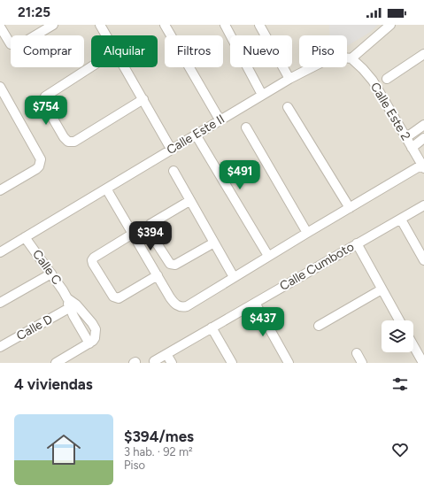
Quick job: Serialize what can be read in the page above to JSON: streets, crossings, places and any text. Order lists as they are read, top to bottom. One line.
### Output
{"streets":{"street":["Calle Este 2","Calle Este II","Calle Cumboto","Calle C","Calle D"]},"crossings":[["Calle Este 2","Calle Este II"],["Calle Este II","Calle C"],["Calle C","Calle D"]],"page":{"status":"21:25","chip":["Comprar","Alquilar","Filtros","Nuevo","Piso"],"price":["$754","$491","$394","$437"],"heading":"4 viviendas","list":[{"name":"$394/mes","note":"3 hab. · 92 m² · Piso"}]}}
